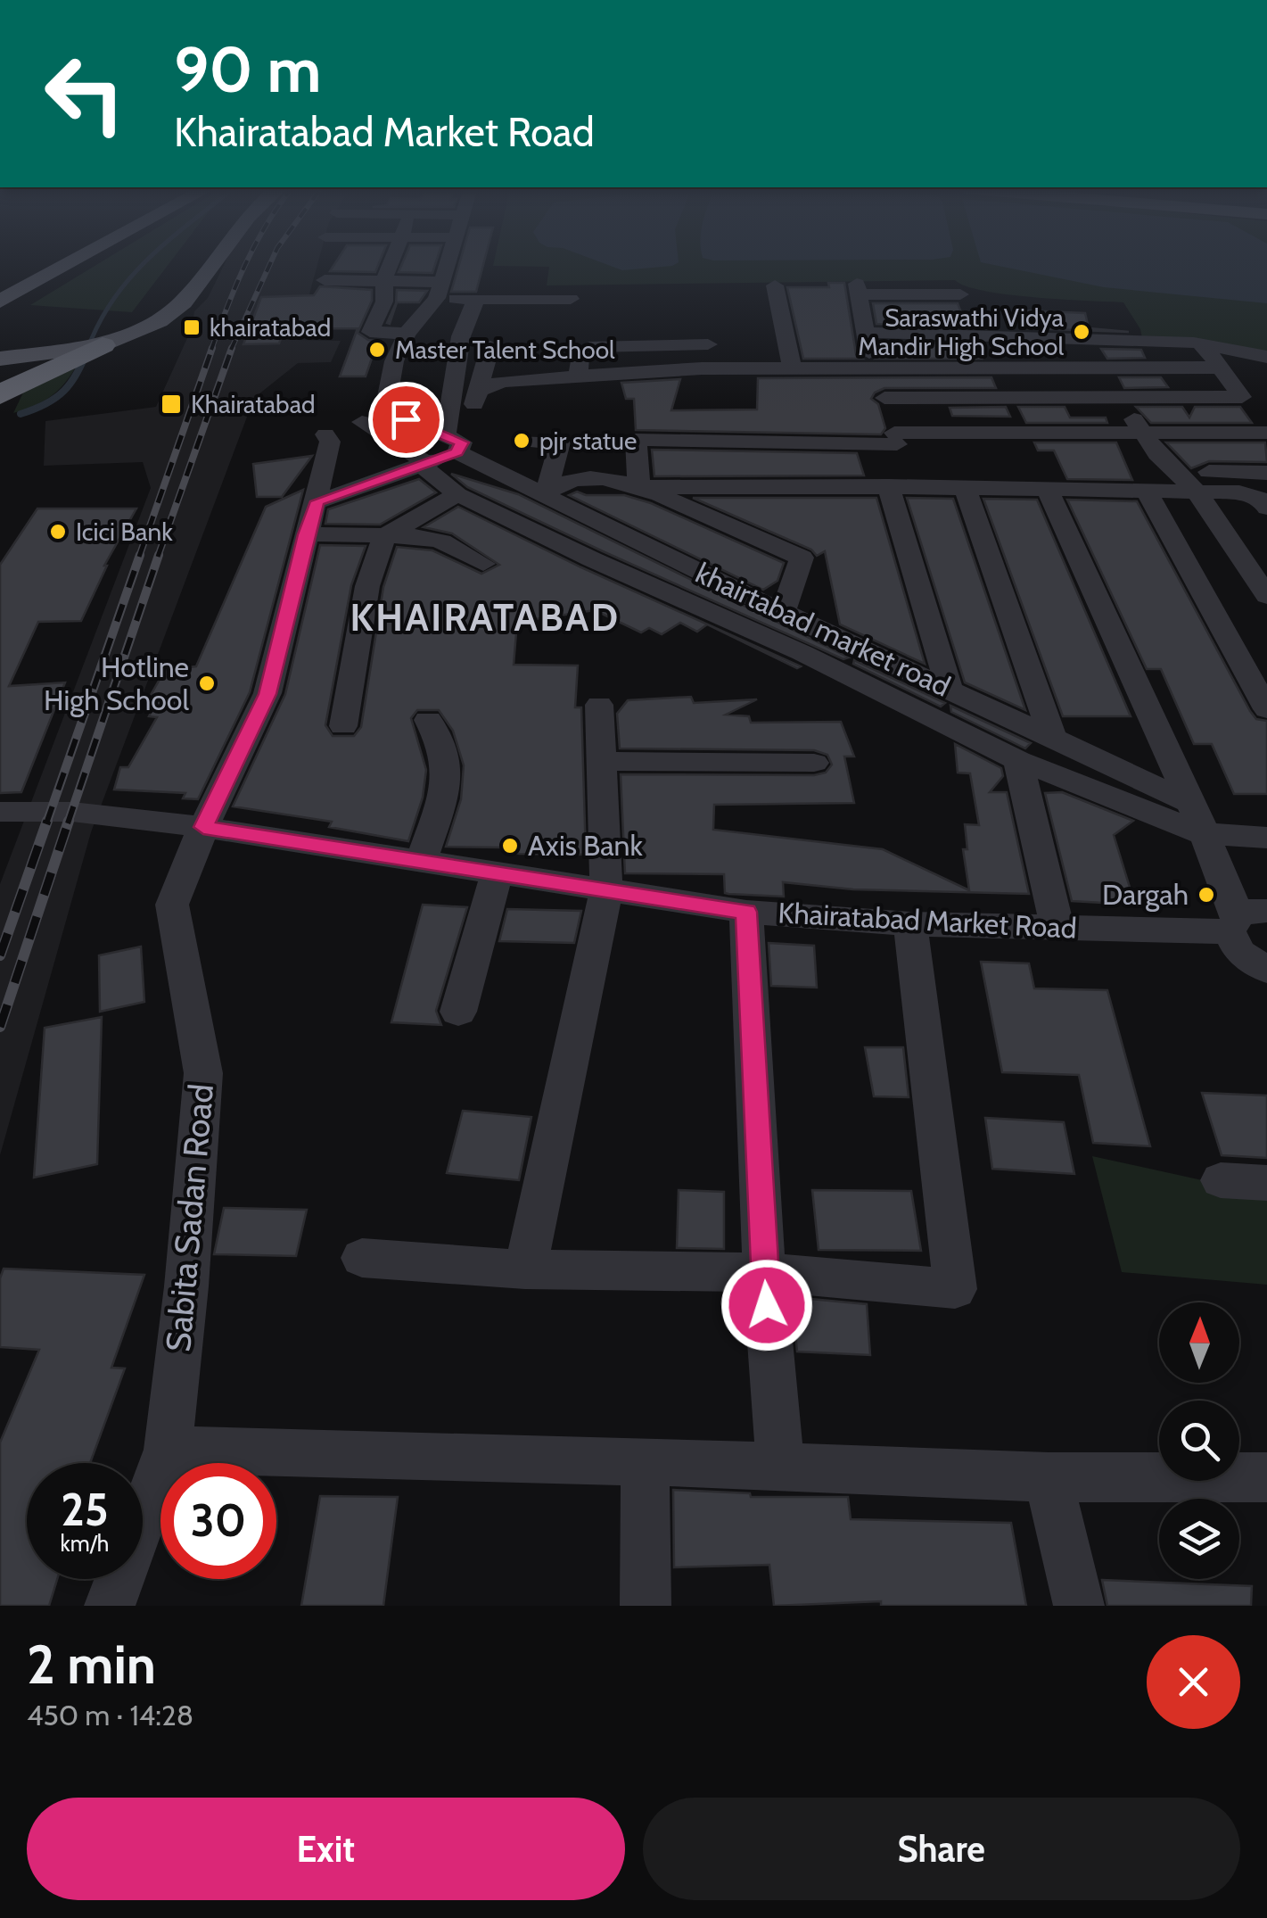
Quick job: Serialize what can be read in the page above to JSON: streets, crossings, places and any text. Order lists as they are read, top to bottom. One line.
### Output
{"streets":{"street":["khairtabad market road","Khairatabad Market Road","Sabita Sadan Road"]},"crossings":[["Khairatabad Market Road","Sabita Sadan Road"]],"districts":["KHAIRATABAD"],"places":{"transit":["khairatabad","Khairatabad"],"other":["Saraswathi Vidya Mandir High School","Master Talent School","pjr statue","Icici Bank","Hotline High School","Axis Bank","Dargah"]},"north":"top","page":{"turn":["90 m","Khairatabad Market Road"],"speed":"25 km/h","limit":"30","heading":["2 min","450 m · 14:28"],"buttons":["Exit","Share"]}}
